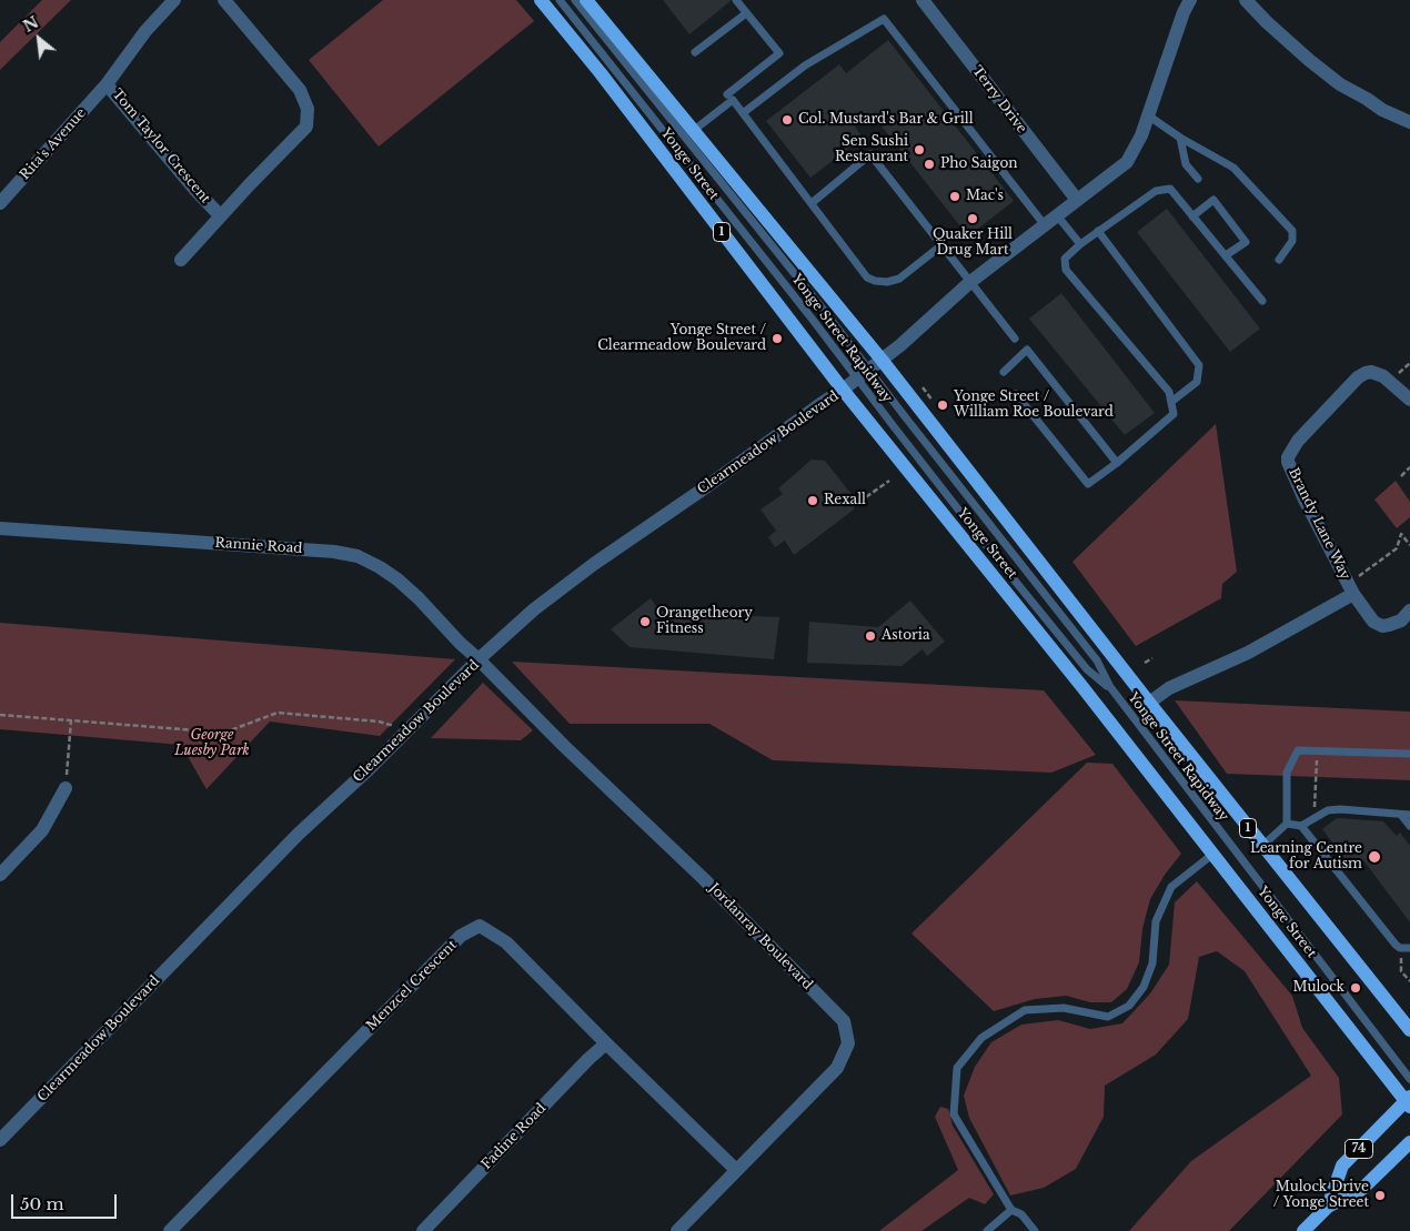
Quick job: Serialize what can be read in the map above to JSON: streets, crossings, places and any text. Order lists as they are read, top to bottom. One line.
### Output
{"streets":{"main road":["Yonge Street","1","74"],"street":["Terry Drive","Rita's Avenue","Tom Taylor Crescent","Clearmeadow Boulevard","Brandy Lane Way","Rannie Road","Jordanray Boulevard","Menzcel Crescent","Fadine Road"],"lane":["Yonge Street Rapidway"]},"crossings":[["Terry Drive","Clearmeadow Boulevard"],["Rita's Avenue","Tom Taylor Crescent"],["Yonge Street","Clearmeadow Boulevard"],["Yonge Street","Brandy Lane Way"],["Yonge Street","74"],["Yonge Street Rapidway","Clearmeadow Boulevard"],["Clearmeadow Boulevard","Rannie Road"],["Clearmeadow Boulevard","Jordanray Boulevard"],["Rannie Road","Jordanray Boulevard"],["Jordanray Boulevard","Menzcel Crescent"],["Menzcel Crescent","Fadine Road"]],"parks":["George Luesby Park"],"places":["Col. Mustard's Bar & Grill","Sen Sushi Restaurant","Pho Saigon","Mac's","Quaker Hill Drug Mart","Yonge Street / Clearmeadow Boulevard","Yonge Street / William Roe Boulevard","Rexall","Orangetheory Fitness","Astoria","Learning Centre for Autism","Mulock","Mulock Drive / Yonge Street"],"scale_bar":"50 m","north":"top left"}
